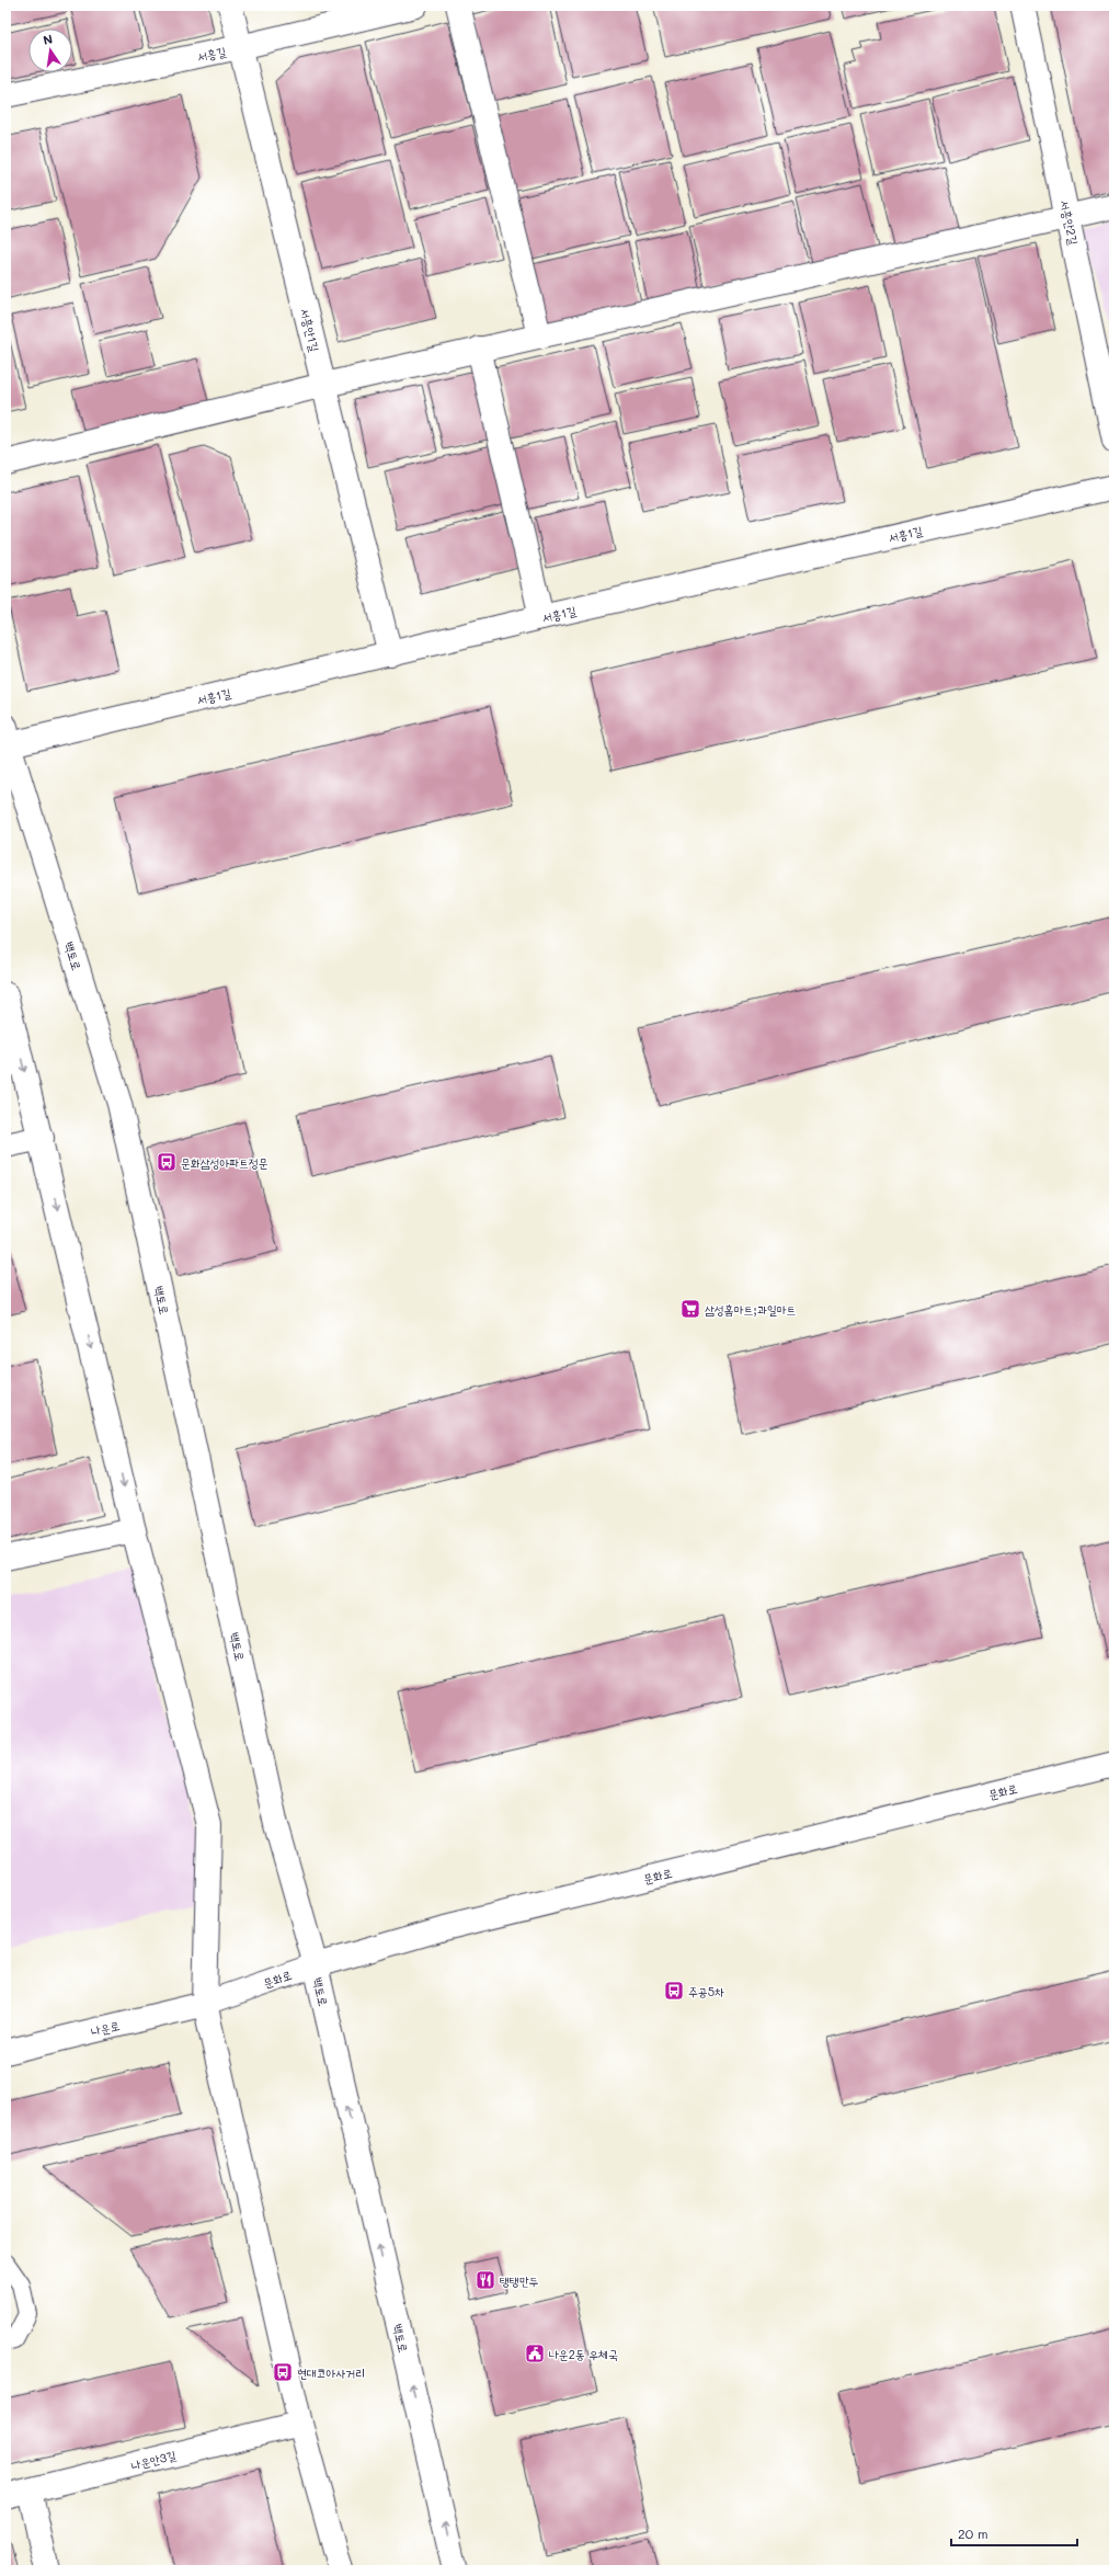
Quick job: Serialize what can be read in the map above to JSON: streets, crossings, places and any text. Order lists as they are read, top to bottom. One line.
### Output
{"streets":{"street":["서흥길","서흥안2길","서흥안1길","서흥1길","백토로","문화로","나운로","나운안3길"]},"crossings":[["서흥길","서흥안1길"],["서흥안1길","서흥1길"],["서흥1길","백토로"],["백토로","문화로"],["문화로","나운로"]],"places":{"bus stop":["문화삼성아파트정문","주공5차","현대코아사거리"],"supermarket":["삼성홈마트;과일마트"],"restaurant":["탱탱만두"],"public building":["나운2동 우체국"]},"scale_bar":"20 m","north":"top"}
